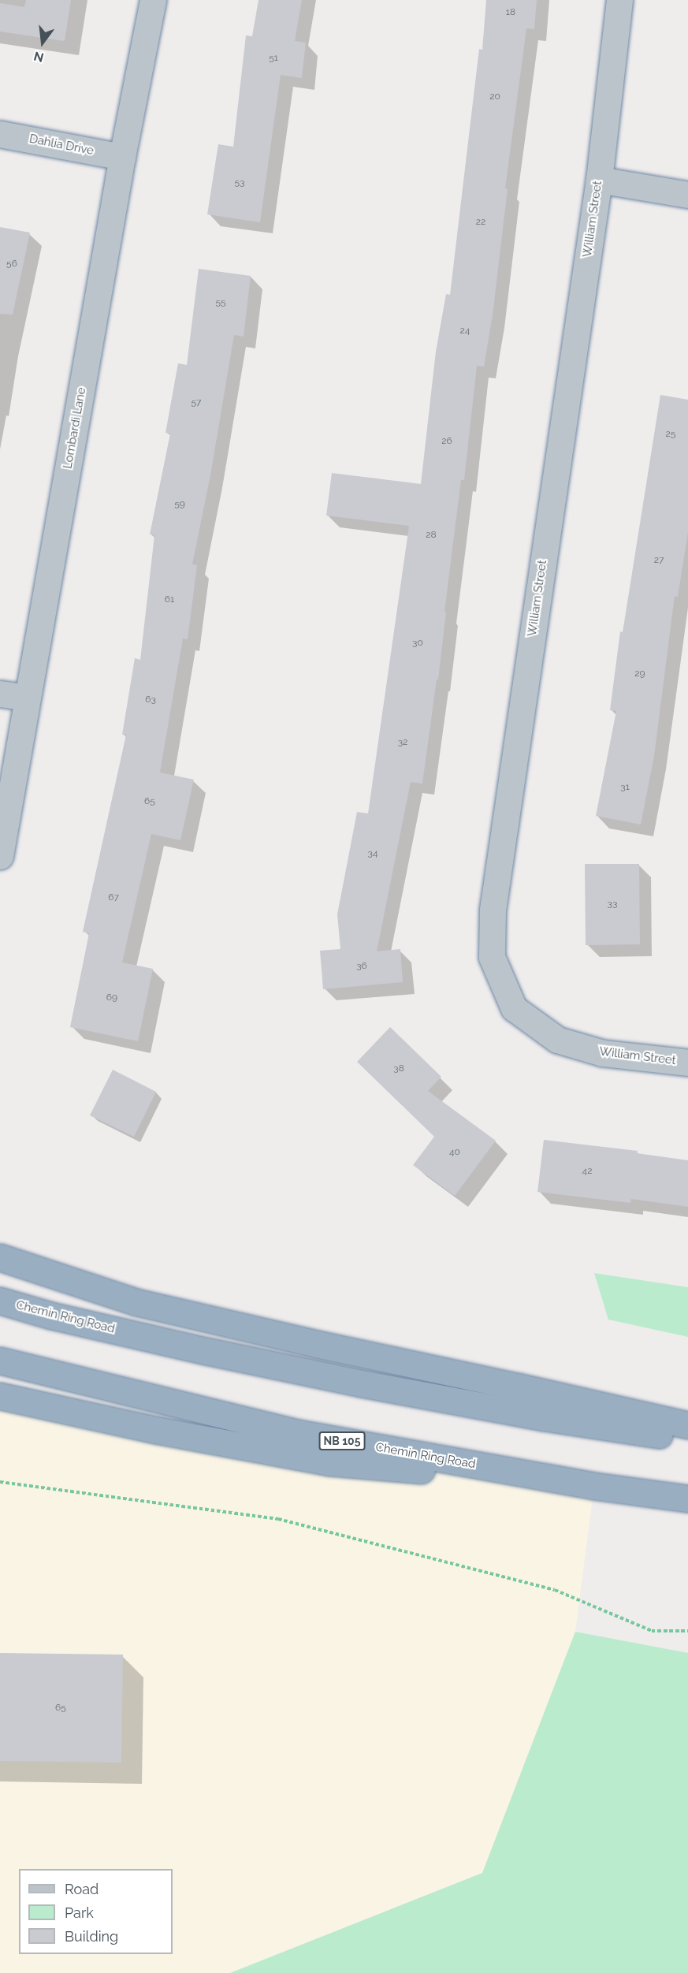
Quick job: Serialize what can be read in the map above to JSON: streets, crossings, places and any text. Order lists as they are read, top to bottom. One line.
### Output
{"streets":{"highway":["Chemin Ring Road","NB 105"],"street":["Dahlia Drive","William Street","Lombardi Lane"]},"crossings":[["Dahlia Drive","Lombardi Lane"]],"house_numbers":["18","51","20","53","22","56","55","24","57","25","26","59","28","27","61","30","29","63","32","31","65","34","67","33","36","69","38","40","42","65"],"legend":["Road","Park","Building"],"north":"bottom"}
